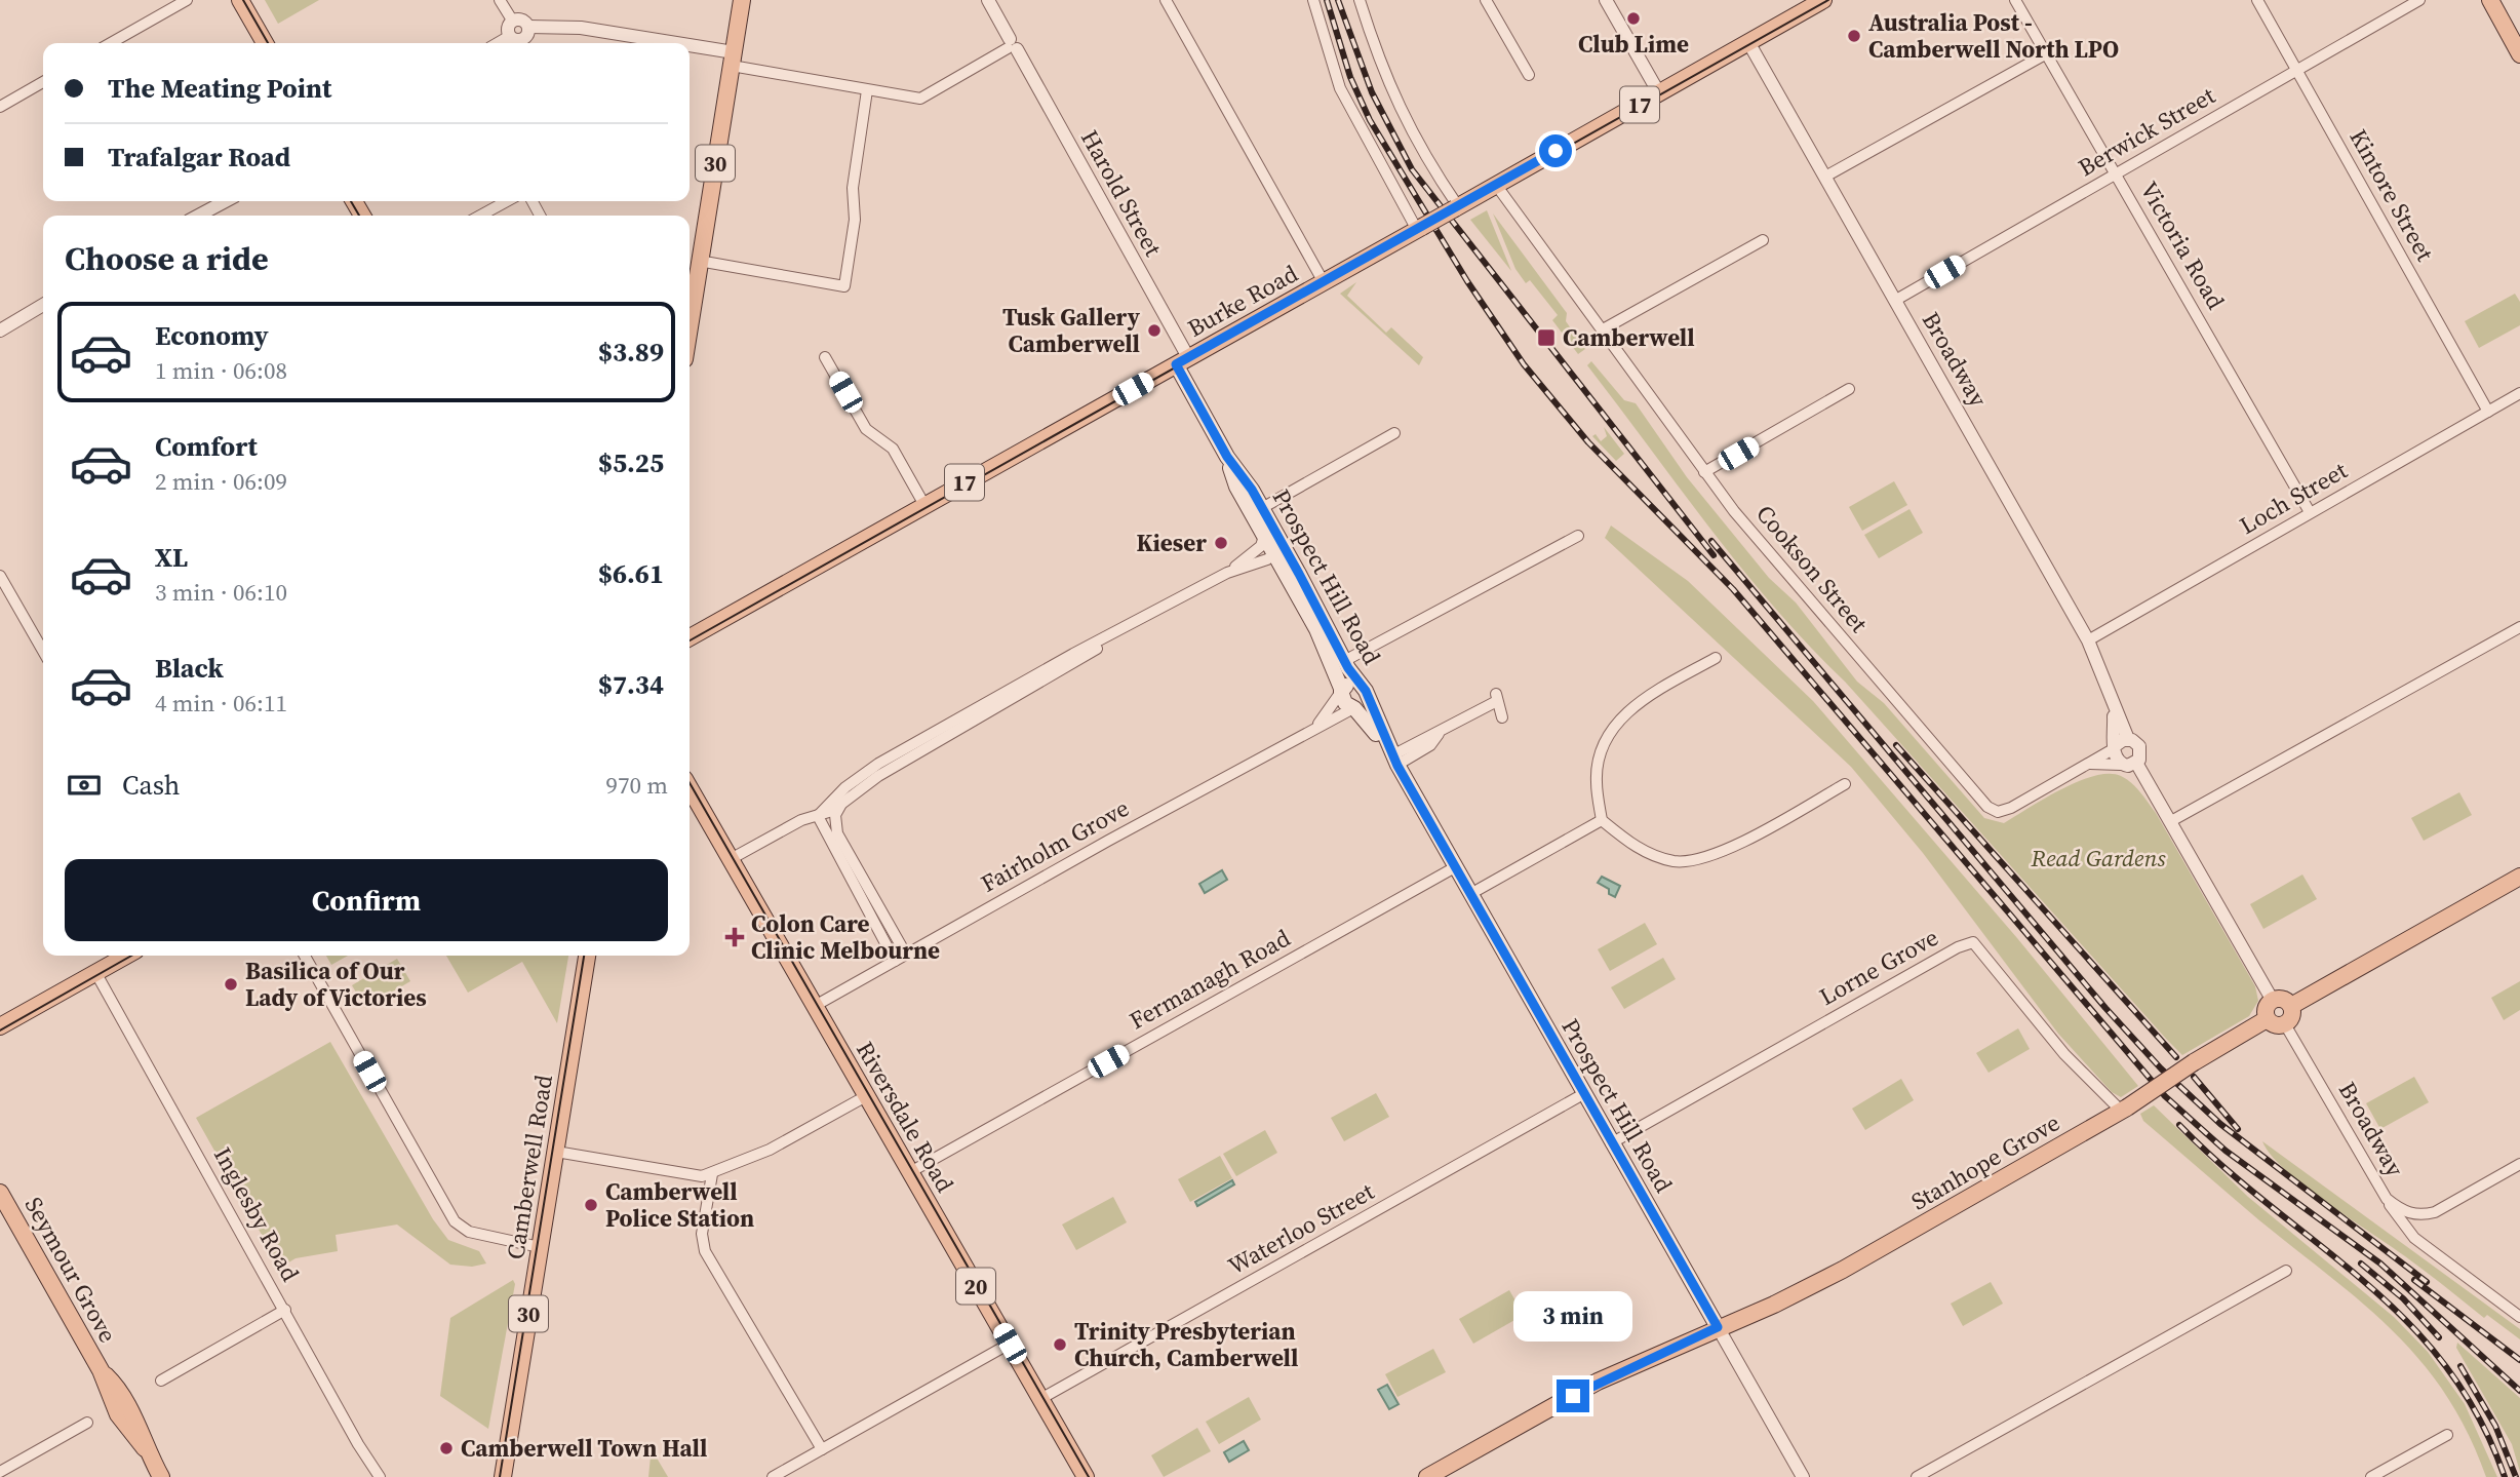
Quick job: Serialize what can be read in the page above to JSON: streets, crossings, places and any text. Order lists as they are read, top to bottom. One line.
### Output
{"streets":{"main road":["17","30","Burke Road","Prospect Hill Road","Riversdale Road","Stanhope Grove","Camberwell Road","Seymour Grove","20"],"street":["Berwick Street","Harold Street","Kintore Street","Victoria Road","Broadway","Loch Street","Cookson Street","Fairholm Grove","Lorne Grove","Fermanagh Road","Inglesby Road","Waterloo Street"]},"crossings":[["Berwick Street","Kintore Street"],["Berwick Street","Victoria Road"],["Berwick Street","Broadway"],["Harold Street","Burke Road"],["Harold Street","Prospect Hill Road"],["Kintore Street","Loch Street"],["Victoria Road","Loch Street"],["Burke Road","Broadway"],["Burke Road","Cookson Street"],["Burke Road","Prospect Hill Road"],["Broadway","Loch Street"],["Broadway","Cookson Street"],["Broadway","Stanhope Grove"],["Prospect Hill Road","Fairholm Grove"],["Prospect Hill Road","Lorne Grove"],["Prospect Hill Road","Fermanagh Road"],["Prospect Hill Road","Stanhope Grove"],["Prospect Hill Road","Waterloo Street"],["Fairholm Grove","Riversdale Road"],["Lorne Grove","Stanhope Grove"],["Fermanagh Road","Riversdale Road"],["Riversdale Road","Waterloo Street"]],"parks":["Read Gardens"],"places":{"other":["Club Lime","Australia Post - Camberwell North LPO","Tusk Gallery Camberwell","Kieser","Basilica of Our Lady of Victories","Camberwell Police Station","Trinity Presbyterian Church, Camberwell","Camberwell Town Hall"],"transit":["Camberwell"],"health":["Colon Care Clinic Melbourne"]},"page":{"banner":["The Meating Point","Trafalgar Road"],"heading":"Choose a ride","list":[{"name":"Economy","note":"1 min · 06:08","value":"$3.89"},{"name":"Comfort","note":"2 min · 06:09","value":"$5.25"},{"name":"XL","note":"3 min · 06:10","value":"$6.61"},{"name":"Black","note":"4 min · 06:11","value":"$7.34"}],"pay":["Cash","970 m"],"buttons":"Confirm","bubble":"3 min"}}
